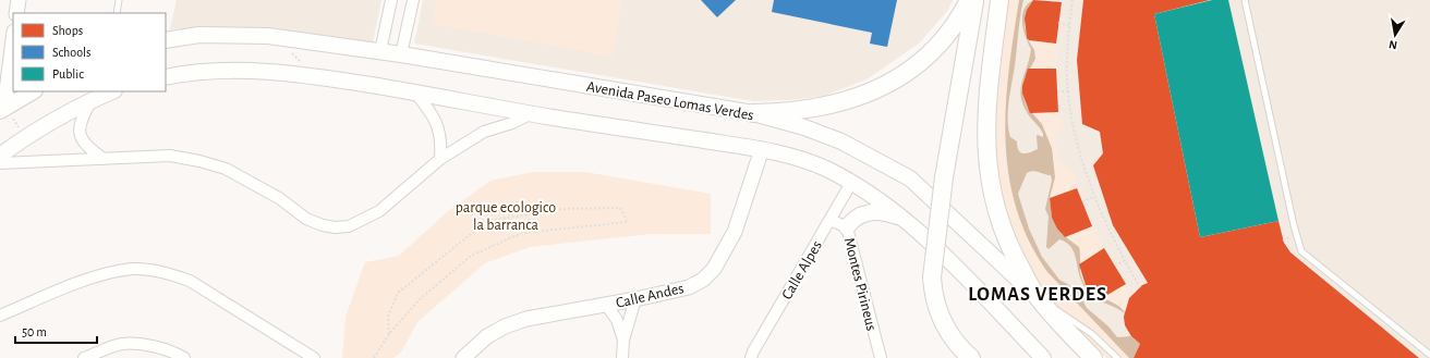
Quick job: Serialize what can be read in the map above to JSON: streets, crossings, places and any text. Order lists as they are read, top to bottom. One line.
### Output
{"streets":{"main road":["Avenida Paseo Lomas Verdes"],"street":["Calle Alpes","Montes Pirineus","Calle Andes"]},"crossings":[["Calle Alpes","Montes Pirineus"]],"districts":["LOMAS VERDES"],"parks":["parque ecologico la barranca"],"legend":["Shops","Schools","Public"],"scale_bar":"50 m","north":"bottom"}
